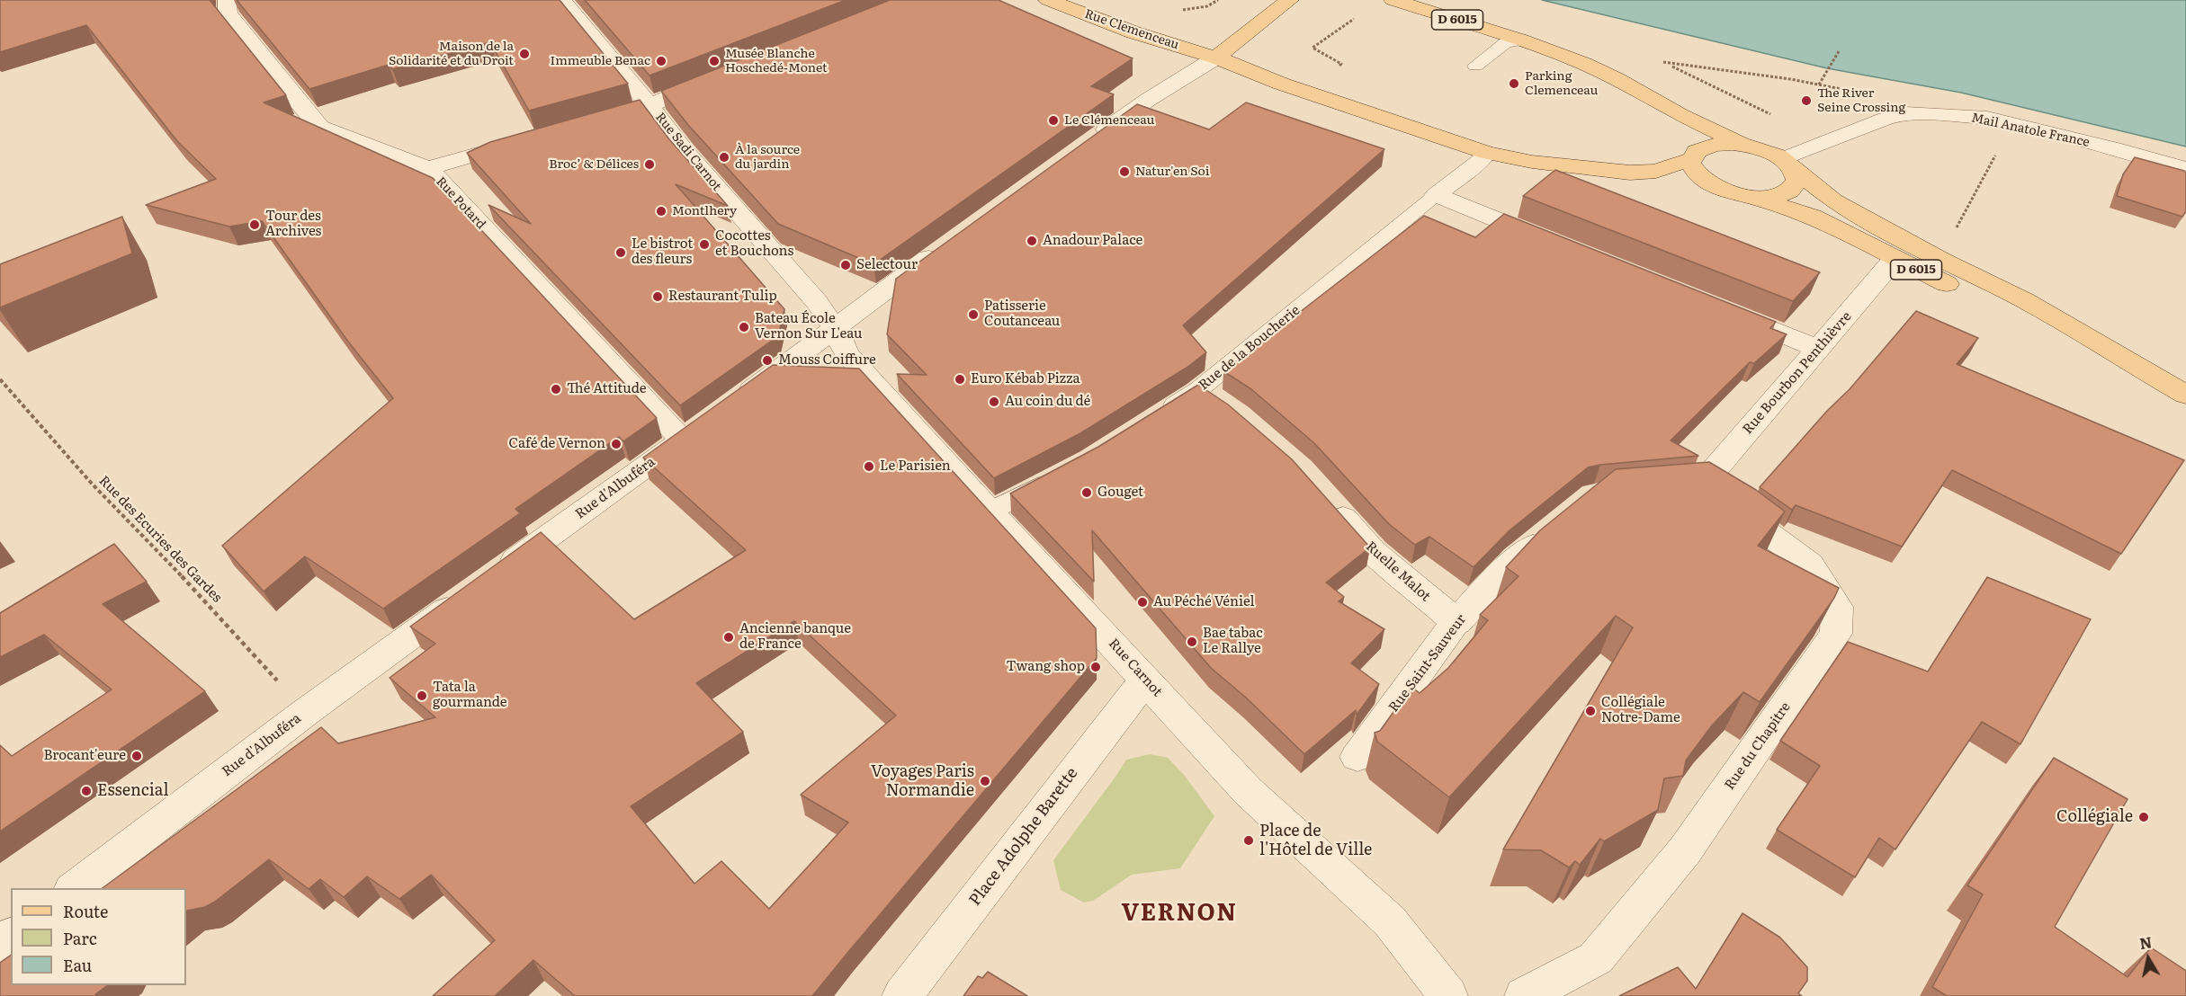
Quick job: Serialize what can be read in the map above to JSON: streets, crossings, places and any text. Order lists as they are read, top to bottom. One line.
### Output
{"streets":{"main road":["D 6015","Rue Clemenceau"],"street":["Mail Anatole France","Rue Sadi Carnot","Rue Potard","Rue de la Boucherie","Rue Bourbon Penthièvre","Rue d'Albuféra","Ruelle Malot","Rue Saint-Sauveur","Rue Carnot","Rue du Chapitre","Place Adolphe Barette"],"path":["Rue des Ecuries des Gardes"]},"crossings":[["D 6015","Mail Anatole France"],["D 6015","Rue Bourbon Penthièvre"],["Rue Clemenceau","Rue de la Boucherie"],["Rue Sadi Carnot","Rue d'Albuféra"],["Rue Sadi Carnot","Rue Carnot"],["Rue Potard","Rue d'Albuféra"],["Rue Bourbon Penthièvre","Rue du Chapitre"],["Rue d'Albuféra","Rue des Ecuries des Gardes"],["Rue d'Albuféra","Rue Carnot"],["Ruelle Malot","Rue Saint-Sauveur"],["Rue Carnot","Place Adolphe Barette"]],"districts":["VERNON"],"places":["Maison de la Solidarité et du Droit","Immeuble Benac","Musée Blanche Hoschedé-Monet","Parking Clemenceau","The River Seine Crossing","Le Clémenceau","À la source du jardin","Broc’ & Délices","Natur'en Soi","Montlhery","Tour des Archives","Anadour Palace","Cocottes et Bouchons","Le bistrot des fleurs","Selectour","Restaurant Tulip","Patisserie Coutanceau","Bateau École Vernon Sur L'eau","Mouss Coiffure","Euro Kébab Pizza","Thé Attitude","Au coin du dé","Café de Vernon","Le Parisien","Gouget","Au Péché Véniel","Ancienne banque de France","Bae tabac Le Rallye","Twang shop","Tata la gourmande","Collégiale Notre-Dame","Brocant'eure","Voyages Paris Normandie","Essencial","Collégiale","Place de l'Hôtel de Ville"],"legend":["Route","Parc","Eau"],"north":"top"}
